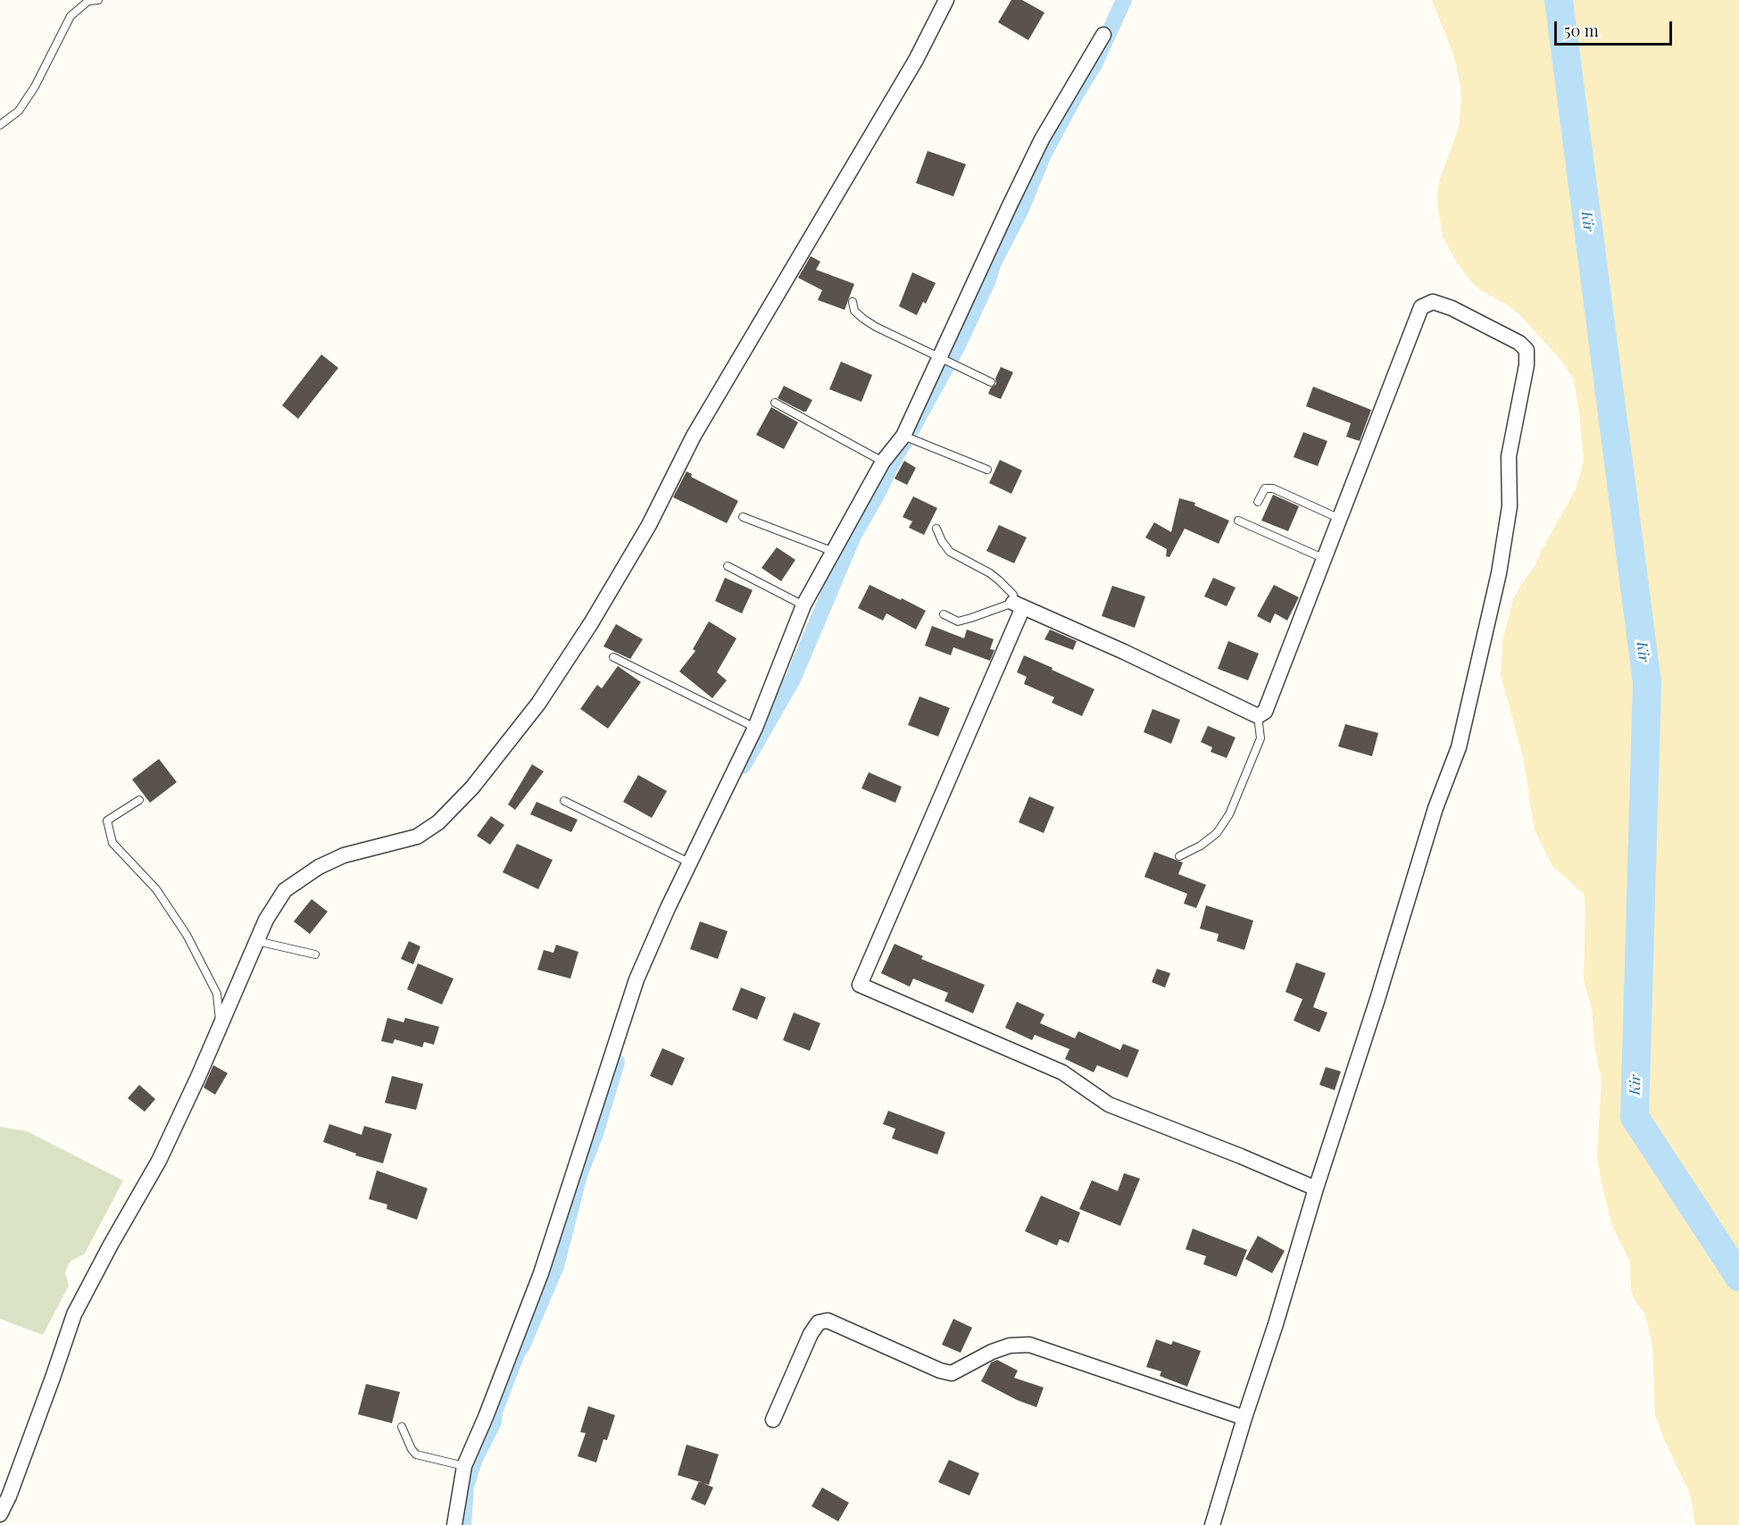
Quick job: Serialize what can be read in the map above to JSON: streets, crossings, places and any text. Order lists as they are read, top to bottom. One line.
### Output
{"water":["Kir"],"scale_bar":"50 m"}
